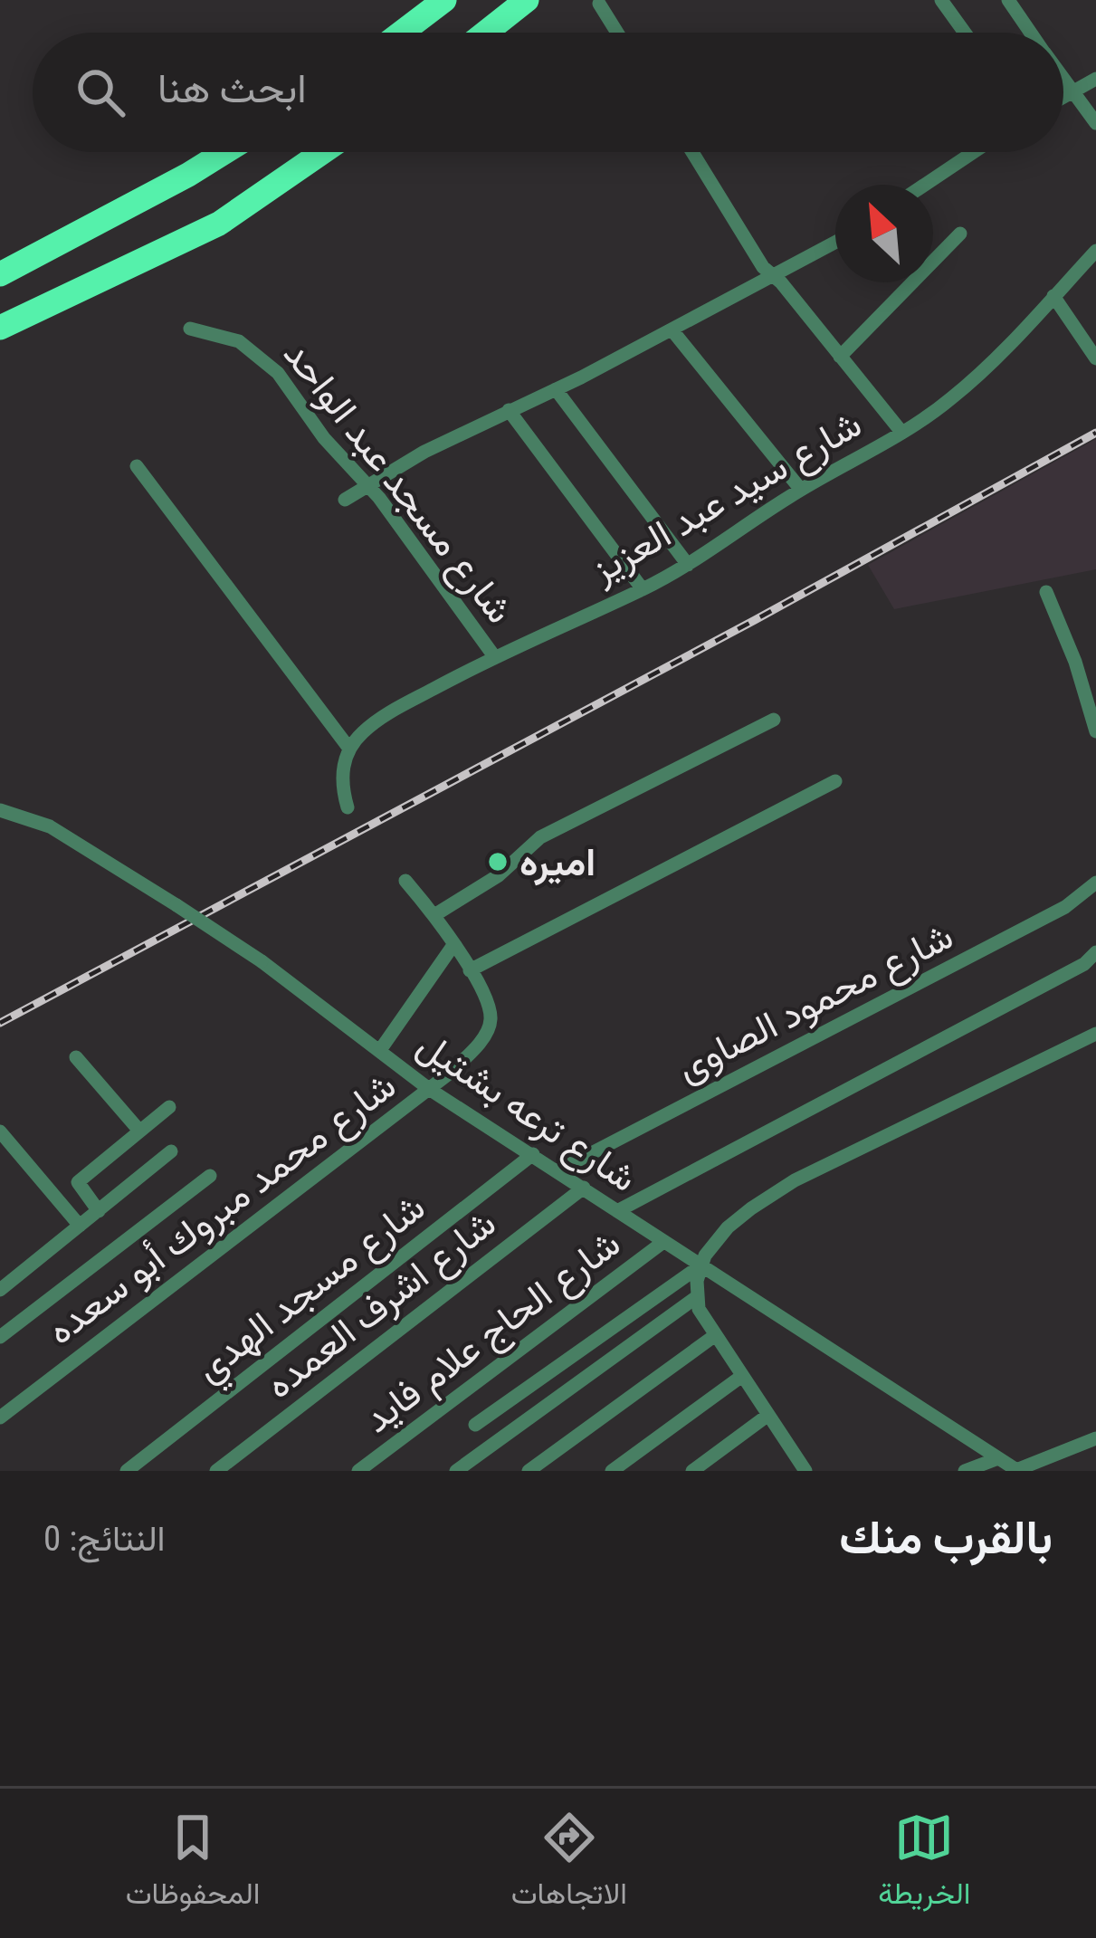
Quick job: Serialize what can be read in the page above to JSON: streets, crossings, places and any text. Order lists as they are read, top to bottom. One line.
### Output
{"streets":{"street":["شارع مسجد عبد الواحد","شارع سيد عبد العزيز","شارع محمود الصاوى","شارع ترعه بشتيل","شارع محمد مبروك أبو سعده","شارع مسجد الهدي","شارع اشرف العمده","شارع الحاج علام فايد"]},"crossings":[["شارع مسجد عبد الواحد","شارع سيد عبد العزيز"],["شارع محمود الصاوى","شارع ترعه بشتيل"],["شارع ترعه بشتيل","شارع محمد مبروك أبو سعده"],["شارع ترعه بشتيل","شارع مسجد الهدي"],["شارع ترعه بشتيل","شارع اشرف العمده"],["شارع ترعه بشتيل","شارع الحاج علام فايد"]],"places":["اميره"],"north":"top left","page":{"search":"ابحث هنا","heading":["بالقرب منك","النتائج: 0"],"nav":["الخريطة","الاتجاهات","المحفوظات"]}}
